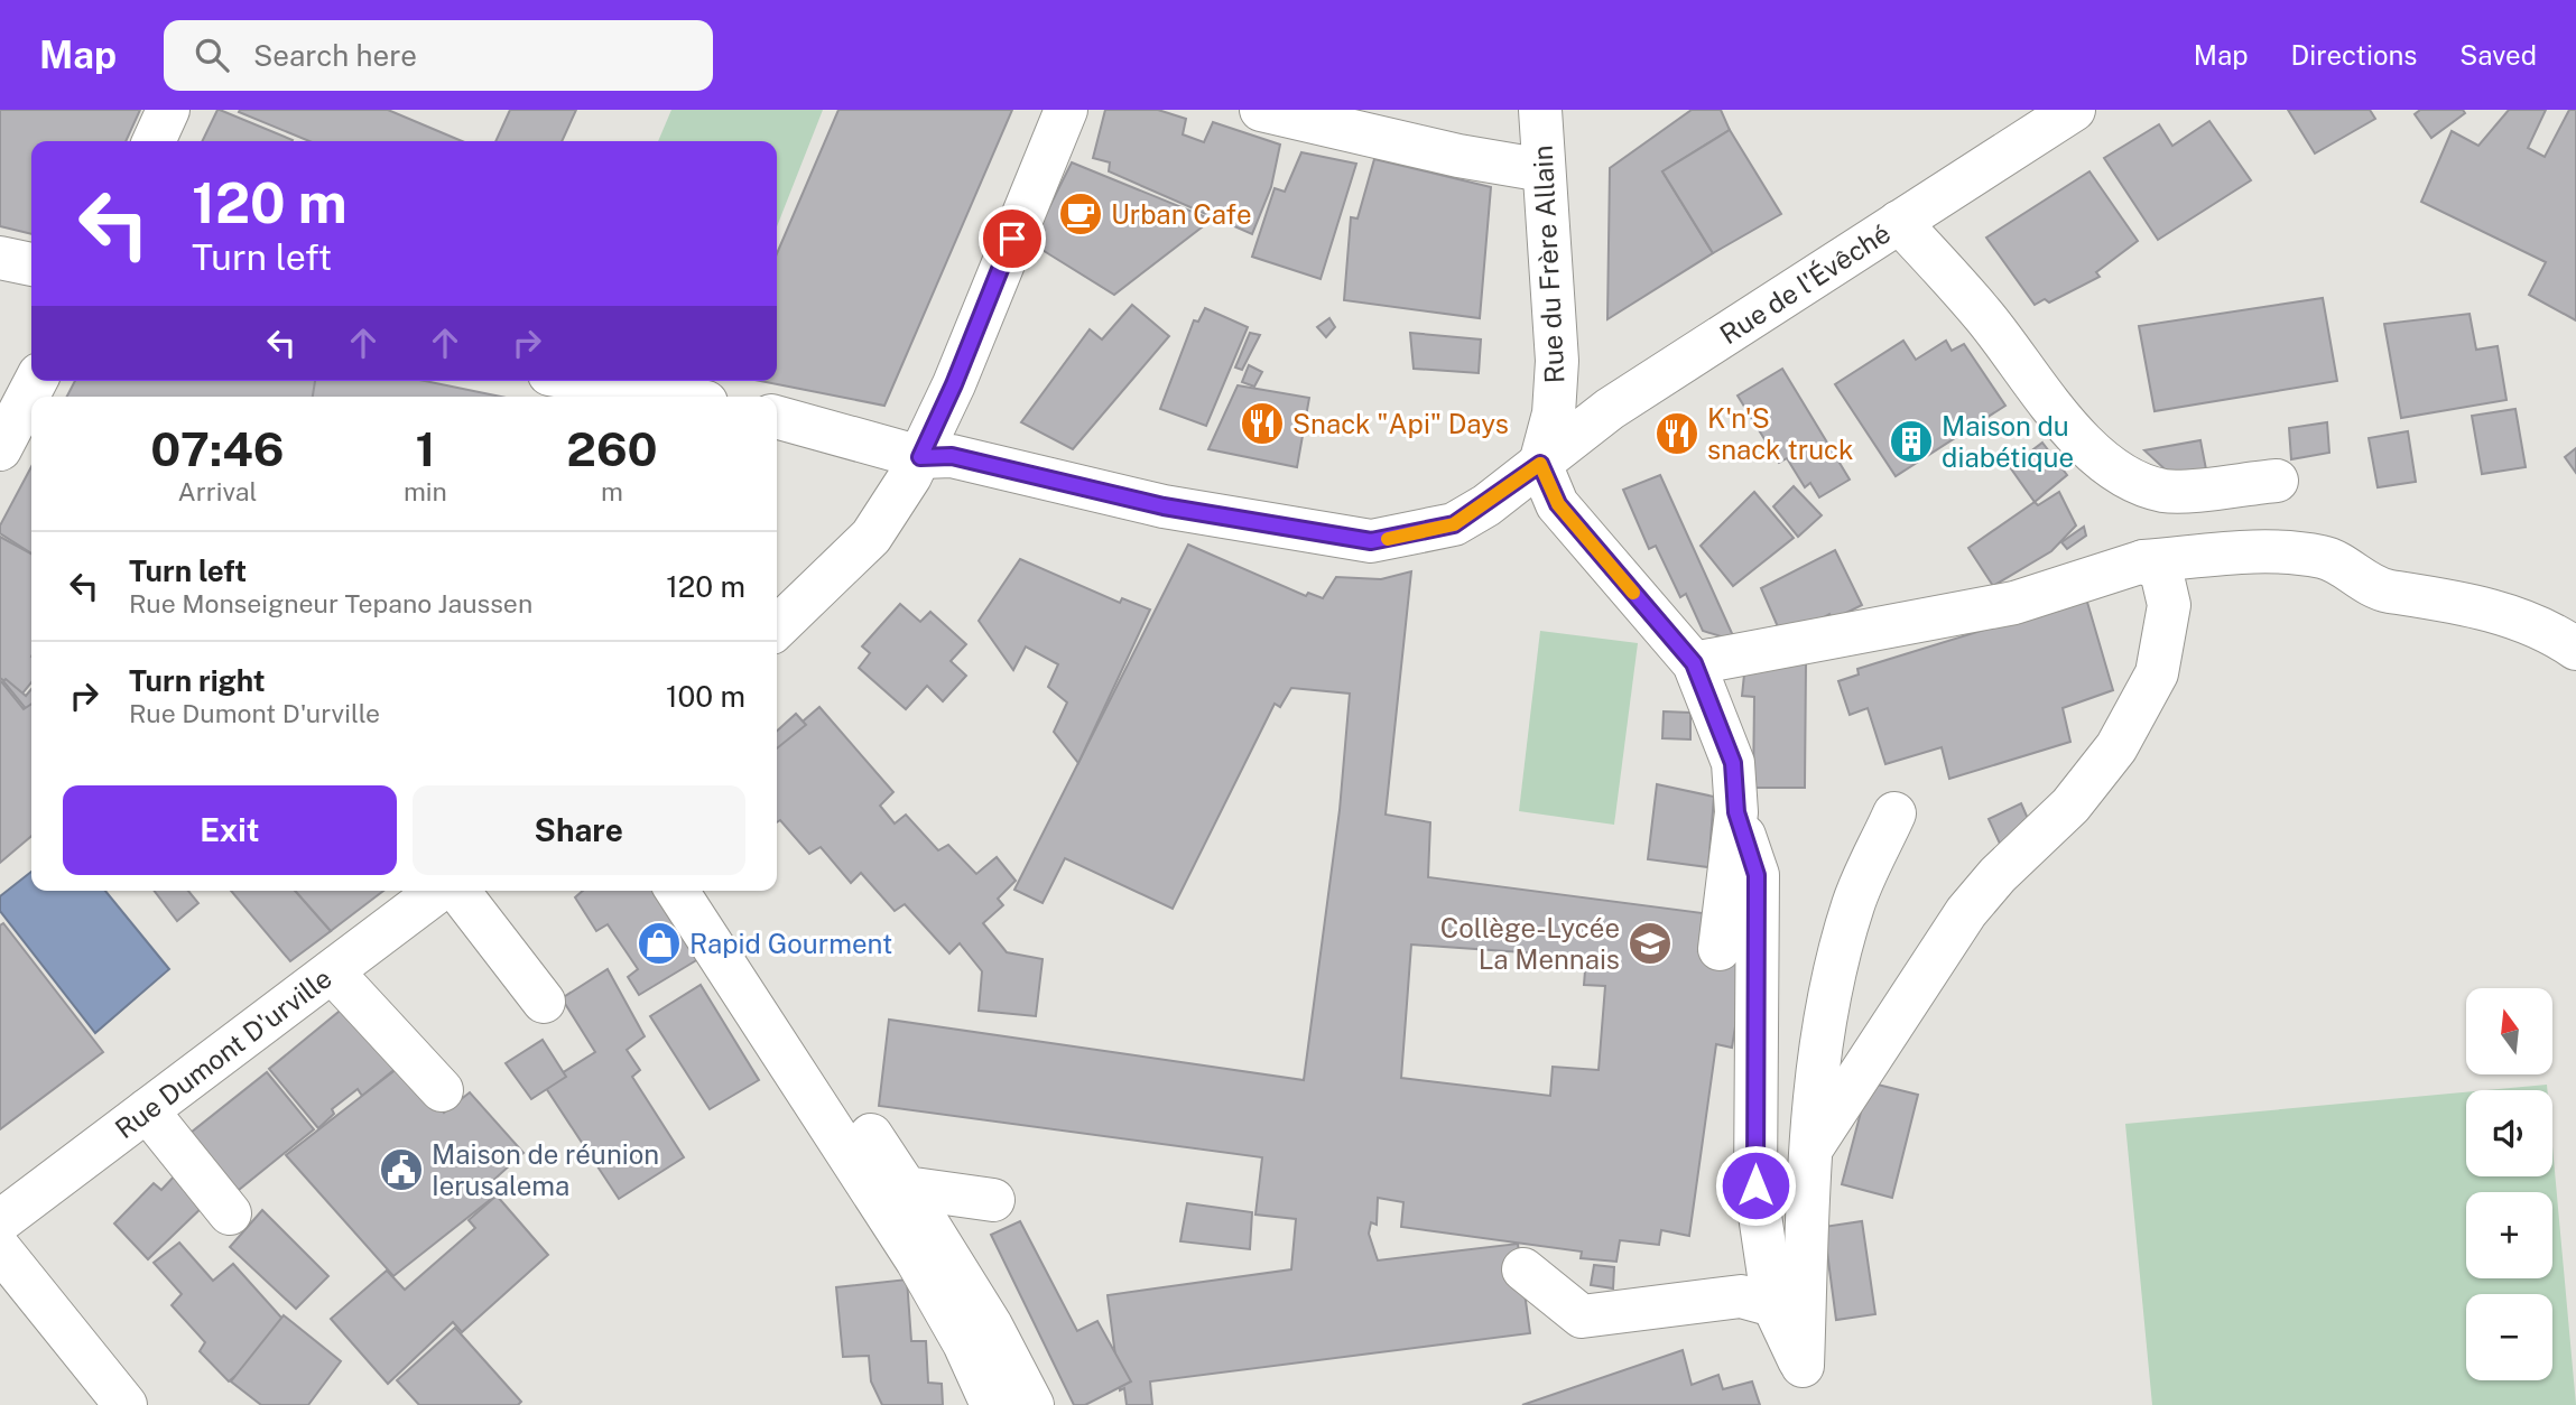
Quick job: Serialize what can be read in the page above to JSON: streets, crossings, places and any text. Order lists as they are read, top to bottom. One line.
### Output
{"streets":{"street":["Rue du Frère Allain","Rue de l'Évêché","Rue Dumont D'urville"]},"crossings":[["Rue du Frère Allain","Rue de l'Évêché"]],"places":{"cafe":["Urban Cafe"],"restaurant":["Snack \"Api\" Days","K'n'S snack truck"],"building":["Maison du diabétique"],"shop":["Rapid Gourment"],"school or university":["Collège-Lycée La Mennais"],"public building":["Maison de réunion Ierusalema"]},"north":"top","page":{"header":"Map","search":"Search here","nav":["Map","Directions","Saved"],"turn":["120 m","Turn left"],"eta":["07:46","Arrival","1","min","260","m"],"list":[{"name":"Turn left","note":"Rue Monseigneur Tepano Jaussen","value":"120 m"},{"name":"Turn right","note":"Rue Dumont D'urville","value":"100 m"}],"buttons":["Exit","Share"],"map_buttons":["+","−"]}}
